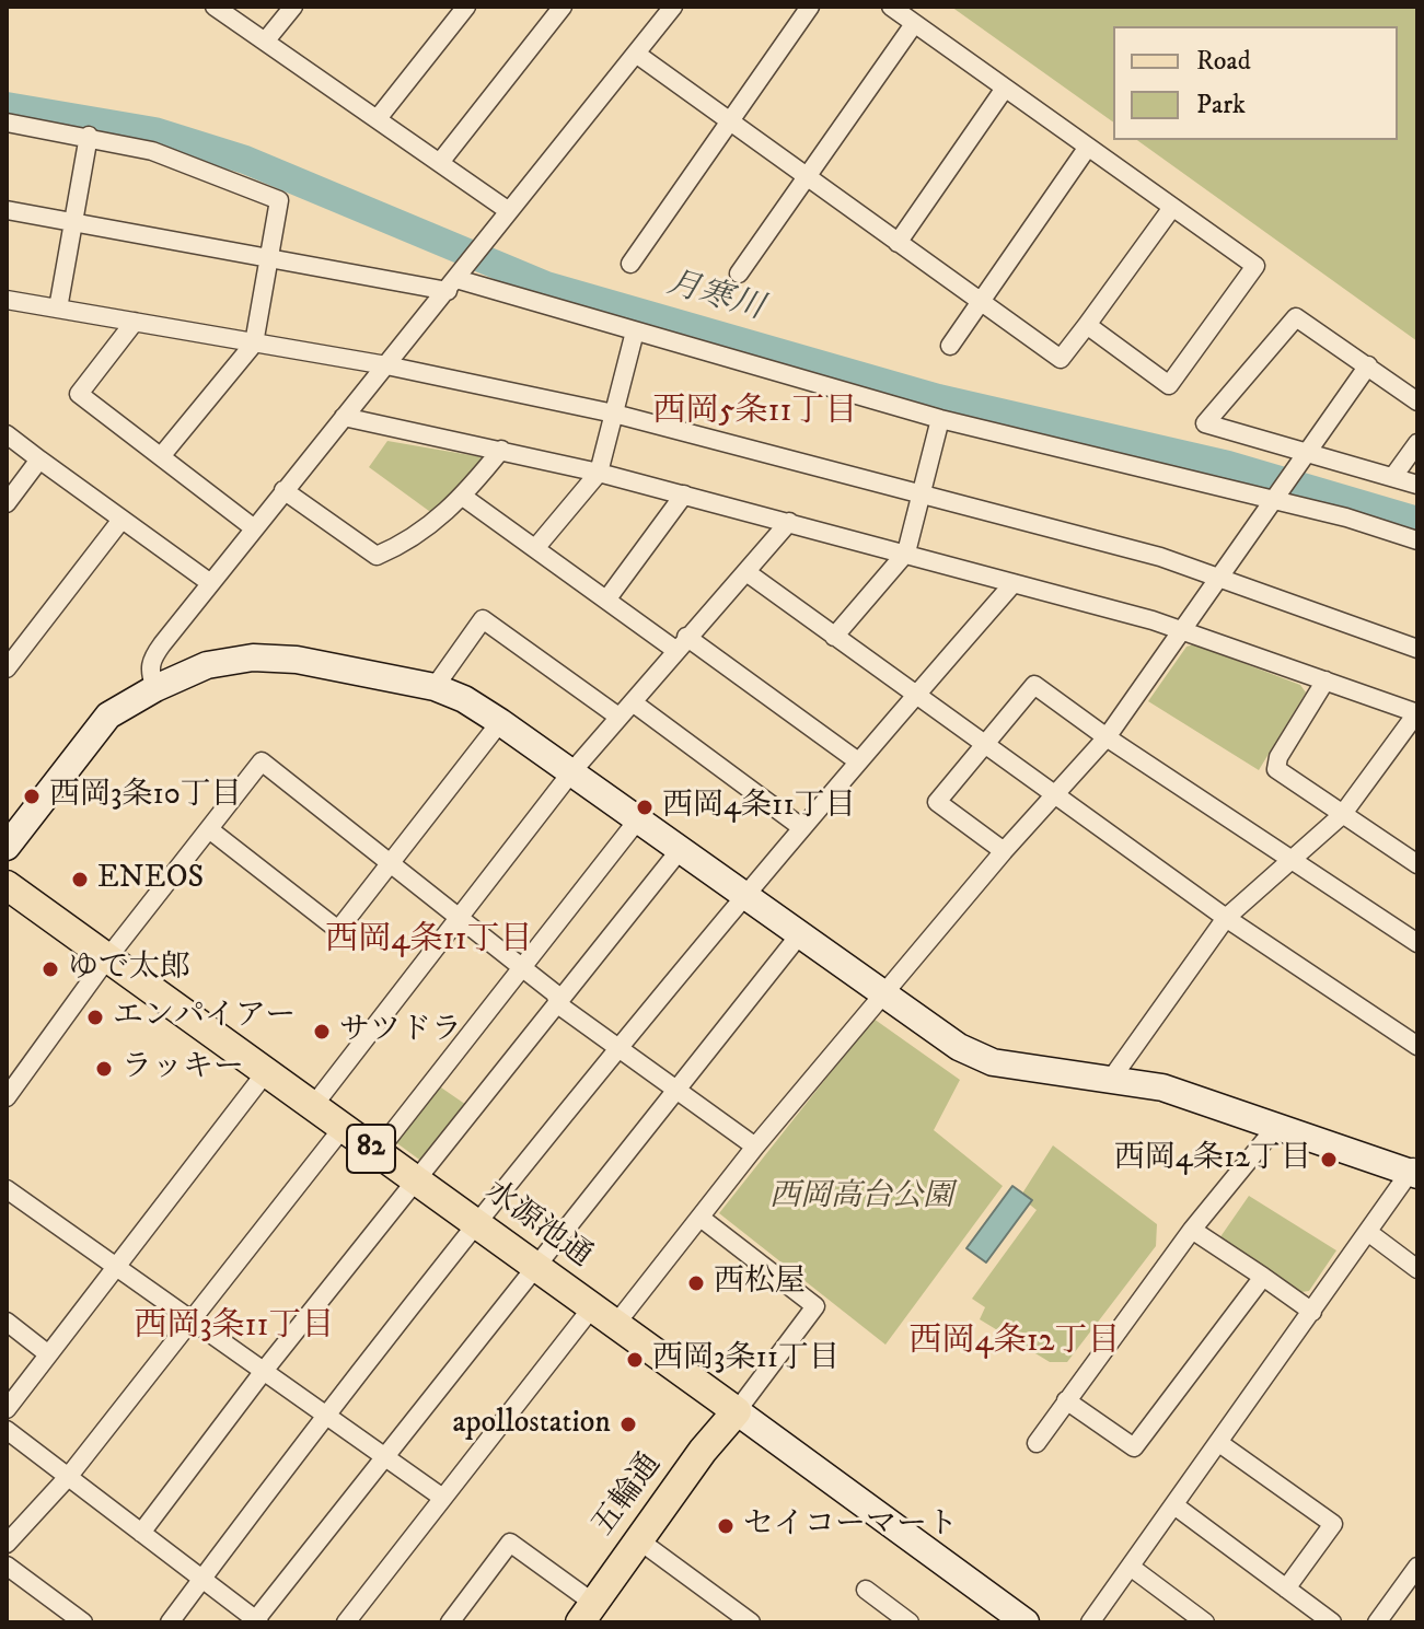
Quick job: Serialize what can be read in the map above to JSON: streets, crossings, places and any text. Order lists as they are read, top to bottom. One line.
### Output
{"streets":{"main road":["82","水源池通","五輪通"]},"crossings":[["水源池通","五輪通"]],"districts":["西岡5条11丁目","西岡4条11丁目","西岡3条11丁目","西岡4条12丁目"],"water":["月寒川"],"parks":["西岡高台公園"],"places":["西岡3条10丁目","西岡4条11丁目","ENEOS","ゆで太郎","エンパイアー","サツドラ","ラッキー","西岡4条12丁目","西松屋","西岡3条11丁目","apollostation","セイコーマート"],"legend":["Road","Park"]}
